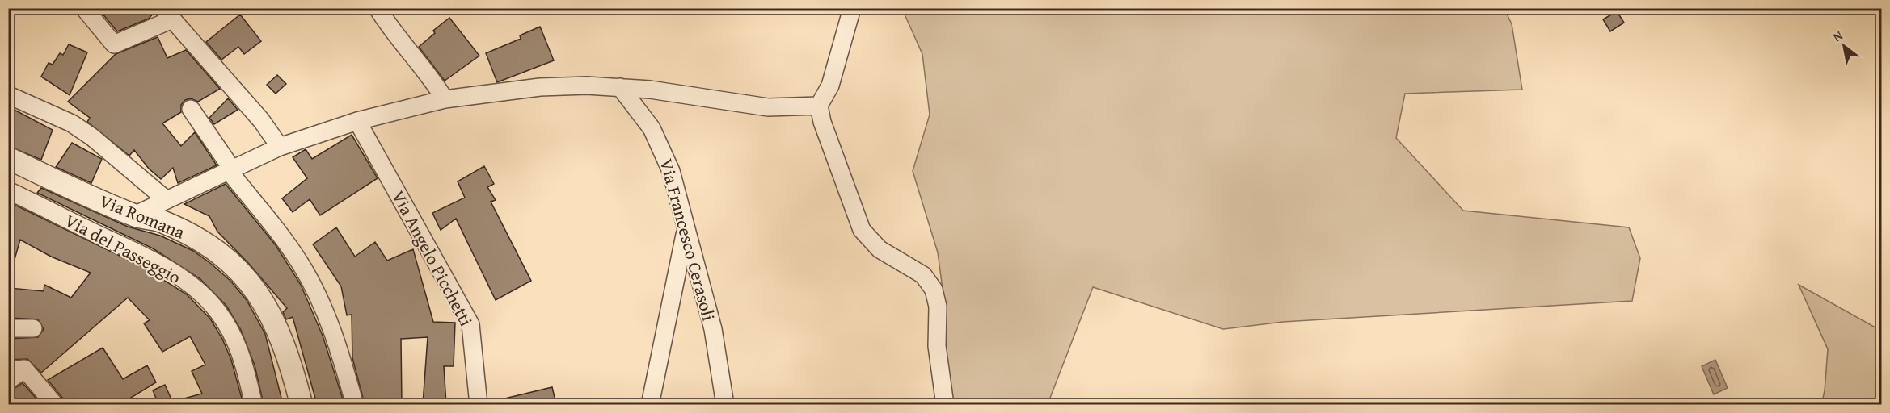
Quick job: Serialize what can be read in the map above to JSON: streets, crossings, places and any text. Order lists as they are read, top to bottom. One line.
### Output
{"streets":{"street":["Via Romana","Via Francesco Cerasoli","Via del Passeggio","Via Angelo Picchetti"]},"north":"top left"}
